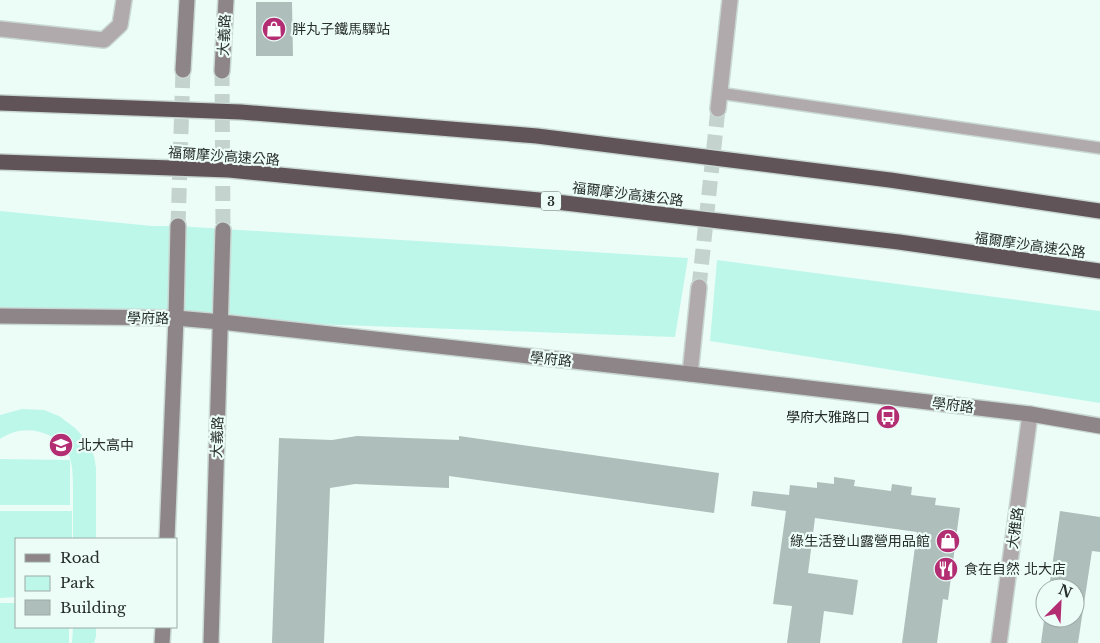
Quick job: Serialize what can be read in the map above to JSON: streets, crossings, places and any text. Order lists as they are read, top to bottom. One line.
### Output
{"streets":{"highway":["福爾摩沙高速公路","3"],"street":["大義路","學府路","大雅路"]},"crossings":[["大義路","學府路"],["學府路","大雅路"]],"places":{"shop":["胖丸子鐵馬驛站","綠生活登山露營用品館"],"bus stop":["學府大雅路口"],"school or university":["北大高中"],"restaurant":["食在自然 北大店"]},"legend":["Road","Park","Building"],"north":"top right"}
